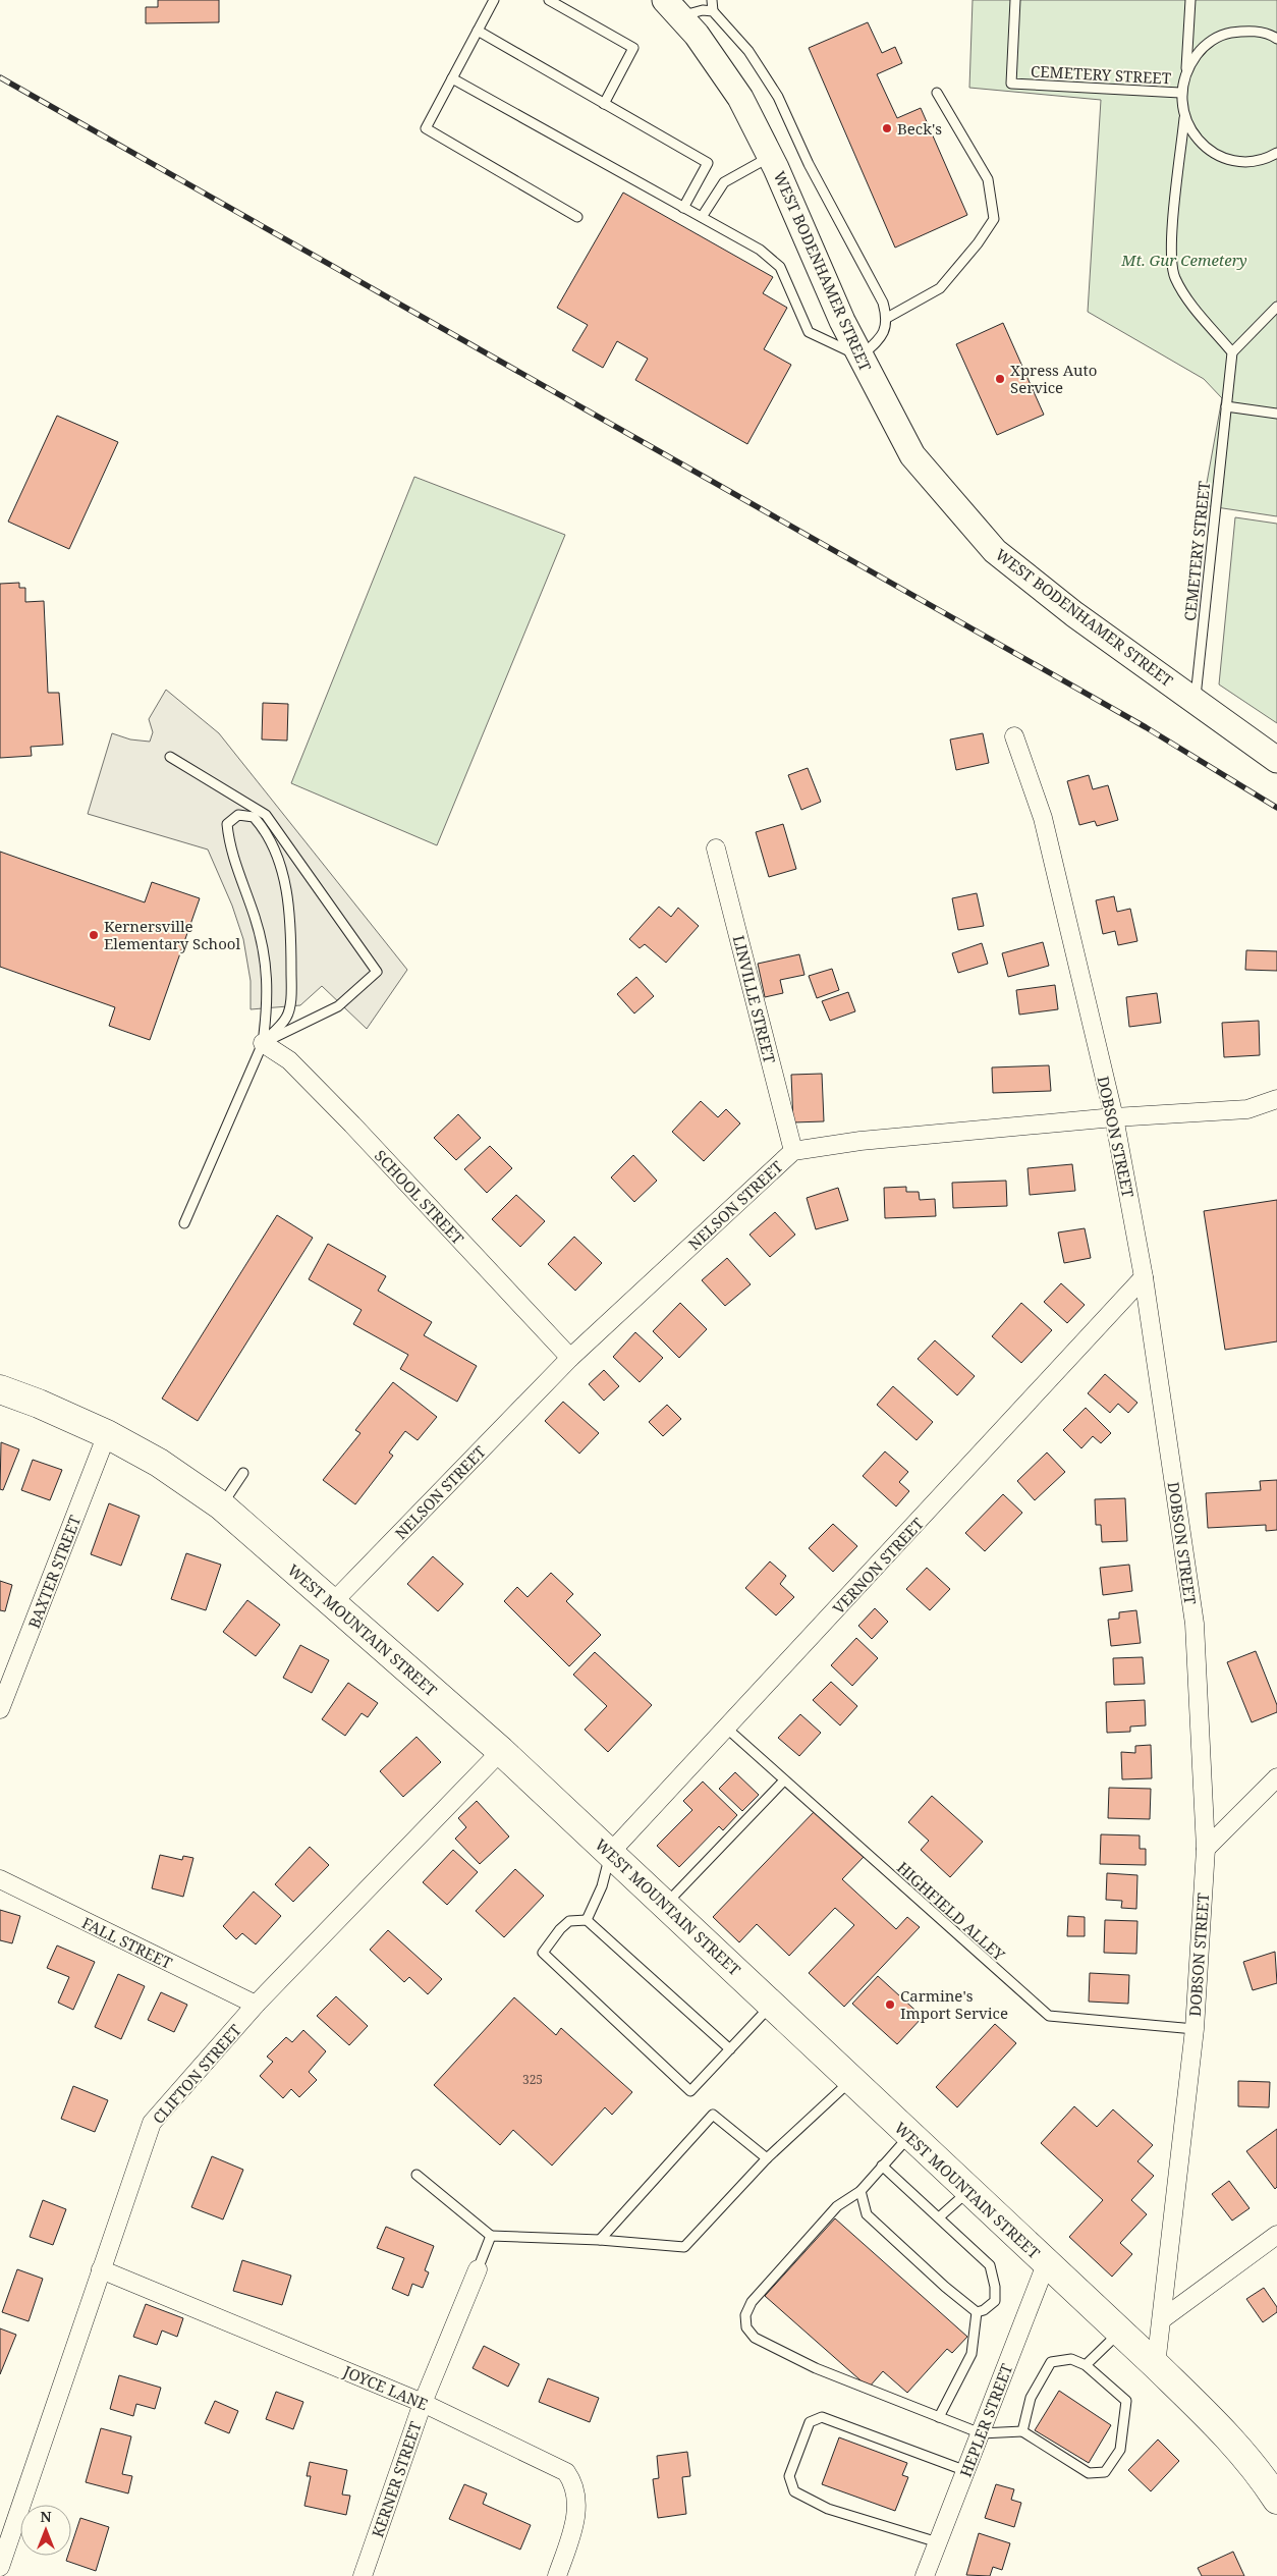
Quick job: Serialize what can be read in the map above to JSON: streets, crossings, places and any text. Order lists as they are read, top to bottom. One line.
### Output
{"streets":{"main road":["WEST BODENHAMER STREET","WEST MOUNTAIN STREET"],"street":["LINVILLE STREET","DOBSON STREET","SCHOOL STREET","NELSON STREET","VERNON STREET","BAXTER STREET","FALL STREET","CLIFTON STREET","JOYCE LANE","HEPLER STREET","KERNER STREET"],"lane":["CEMETERY STREET","HIGHFIELD ALLEY"]},"crossings":[["CEMETERY STREET","WEST BODENHAMER STREET"],["LINVILLE STREET","NELSON STREET"],["DOBSON STREET","NELSON STREET"],["DOBSON STREET","VERNON STREET"],["DOBSON STREET","WEST MOUNTAIN STREET"],["DOBSON STREET","HIGHFIELD ALLEY"],["SCHOOL STREET","NELSON STREET"],["NELSON STREET","WEST MOUNTAIN STREET"],["VERNON STREET","WEST MOUNTAIN STREET"],["VERNON STREET","HIGHFIELD ALLEY"],["BAXTER STREET","WEST MOUNTAIN STREET"],["WEST MOUNTAIN STREET","CLIFTON STREET"],["WEST MOUNTAIN STREET","HEPLER STREET"],["FALL STREET","CLIFTON STREET"],["CLIFTON STREET","JOYCE LANE"],["JOYCE LANE","KERNER STREET"]],"parks":["Mt. Gur Cemetery"],"places":["Beck's","Xpress Auto Service","Kernersville Elementary School","Carmine's Import Service"],"house_numbers":["325"],"north":"top"}
